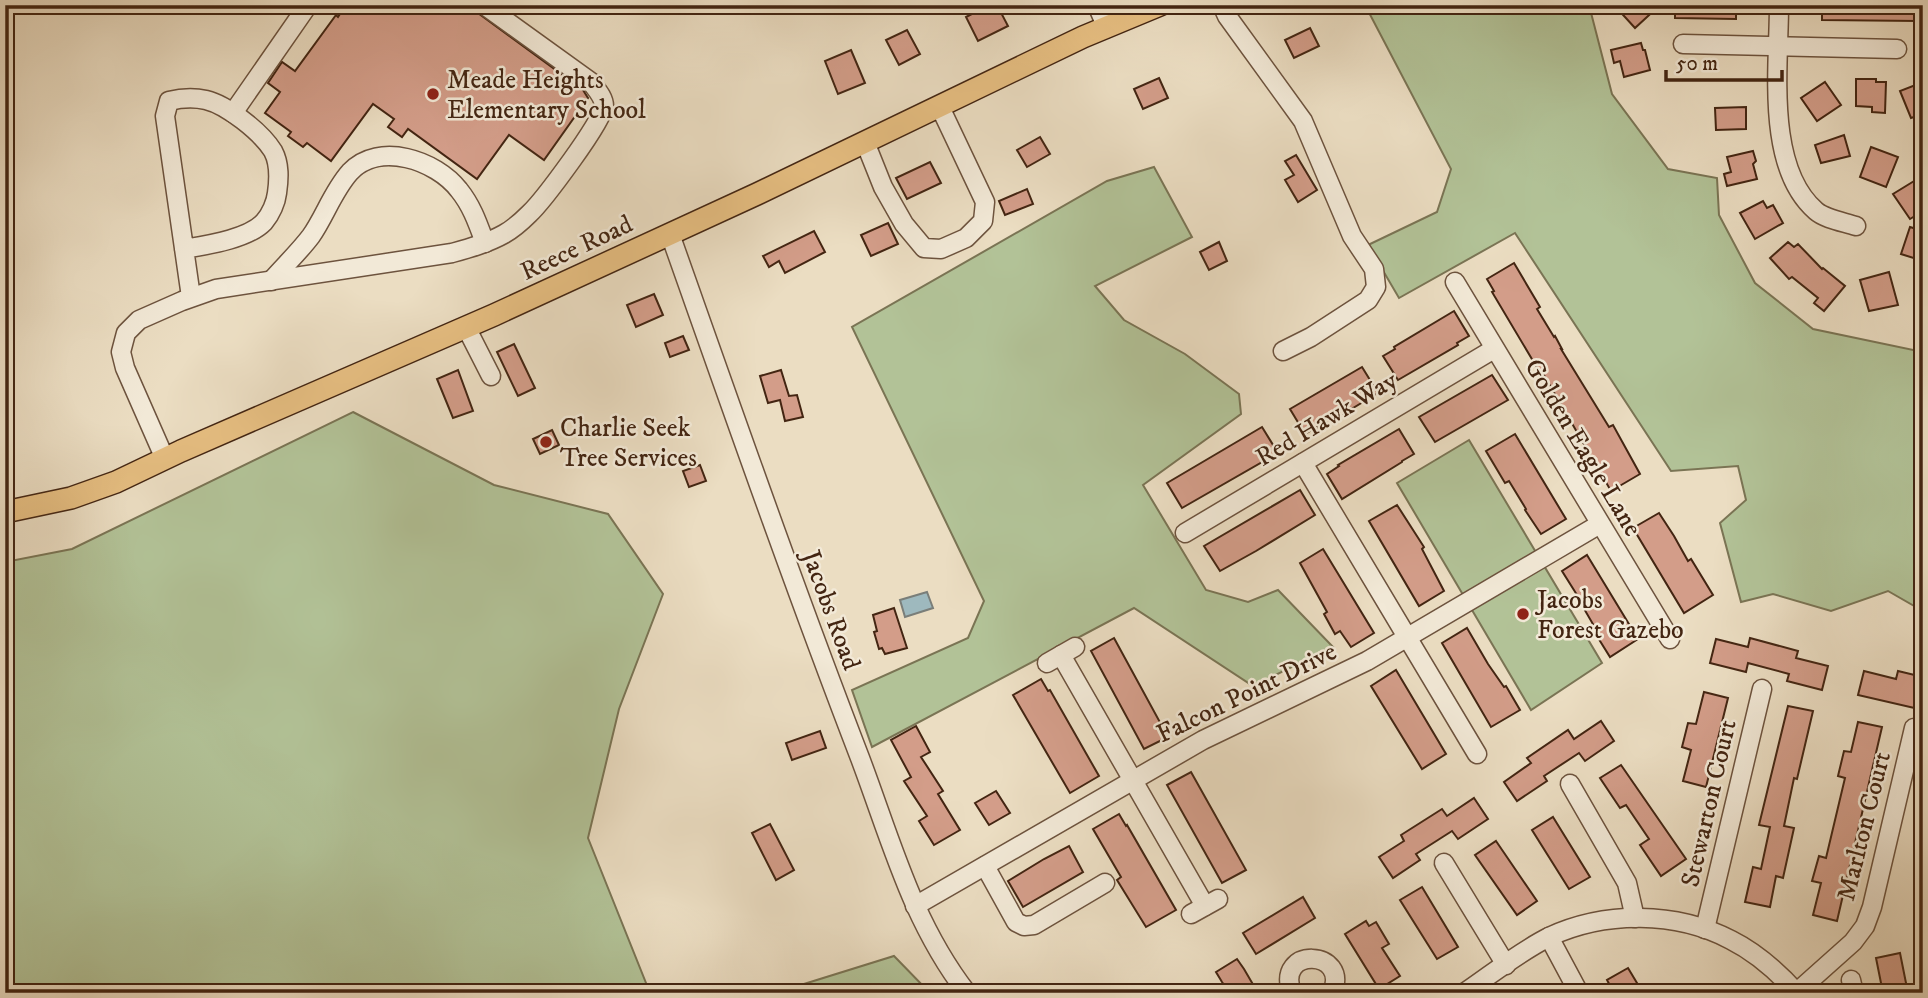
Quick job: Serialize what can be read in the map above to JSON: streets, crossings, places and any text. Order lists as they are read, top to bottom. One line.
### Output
{"streets":{"main road":["Reece Road"],"street":["Red Hawk Way","Golden Eagle Lane","Jacobs Road","Falcon Point Drive","Stewarton Court","Marlton Court"]},"crossings":[["Reece Road","Jacobs Road"],["Red Hawk Way","Golden Eagle Lane"],["Golden Eagle Lane","Falcon Point Drive"],["Jacobs Road","Falcon Point Drive"]],"places":["Meade Heights Elementary School","Charlie Seek Tree Services","Jacobs Forest Gazebo"],"scale_bar":"50 m"}
